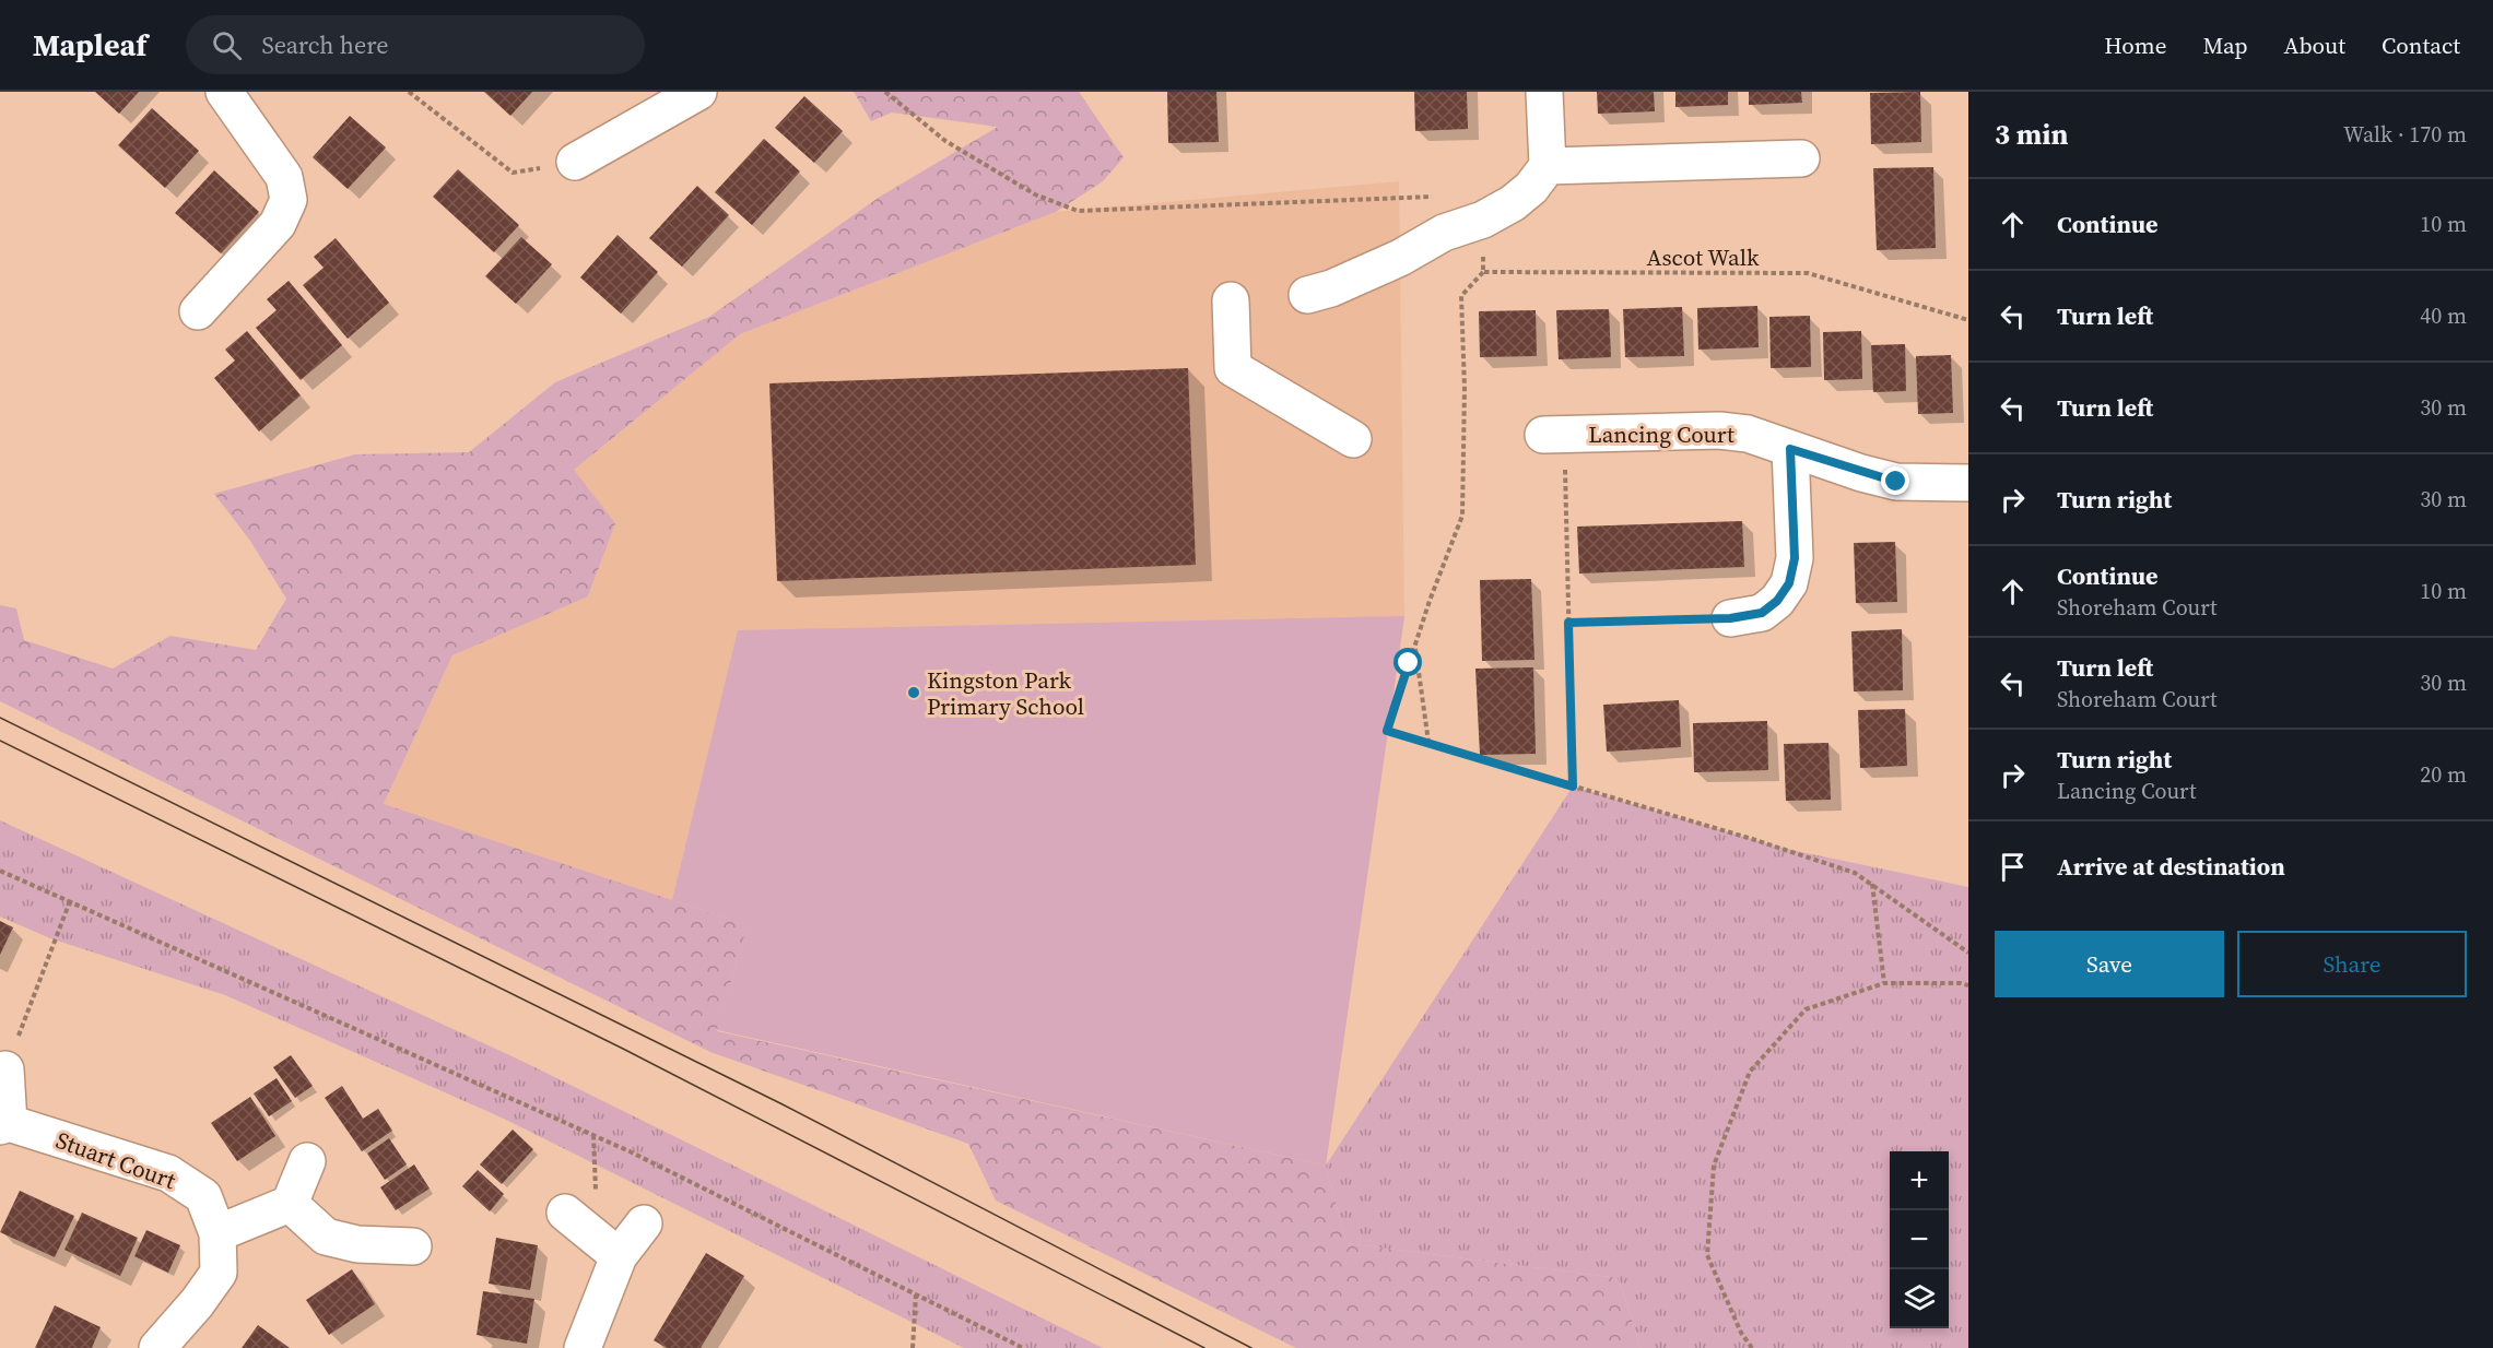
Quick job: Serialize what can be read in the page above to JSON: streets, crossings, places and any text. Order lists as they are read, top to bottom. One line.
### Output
{"streets":{"street":["Lancing Court","Stuart Court"],"path":["Ascot Walk"]},"places":["Kingston Park Primary School"],"page":{"header":"Mapleaf","search":"Search here","nav":["Home","Map","About","Contact"],"heading":["3 min","Walk · 170 m"],"list":[["Continue","10 m"],["Turn left","40 m"],["Turn left","30 m"],["Turn right","30 m"],["Continue","Shoreham Court","10 m"],["Turn left","Shoreham Court","30 m"],["Turn right","Lancing Court","20 m"],"Arrive at destination"],"buttons":["Save","Share"],"map_buttons":["+","−"]}}
